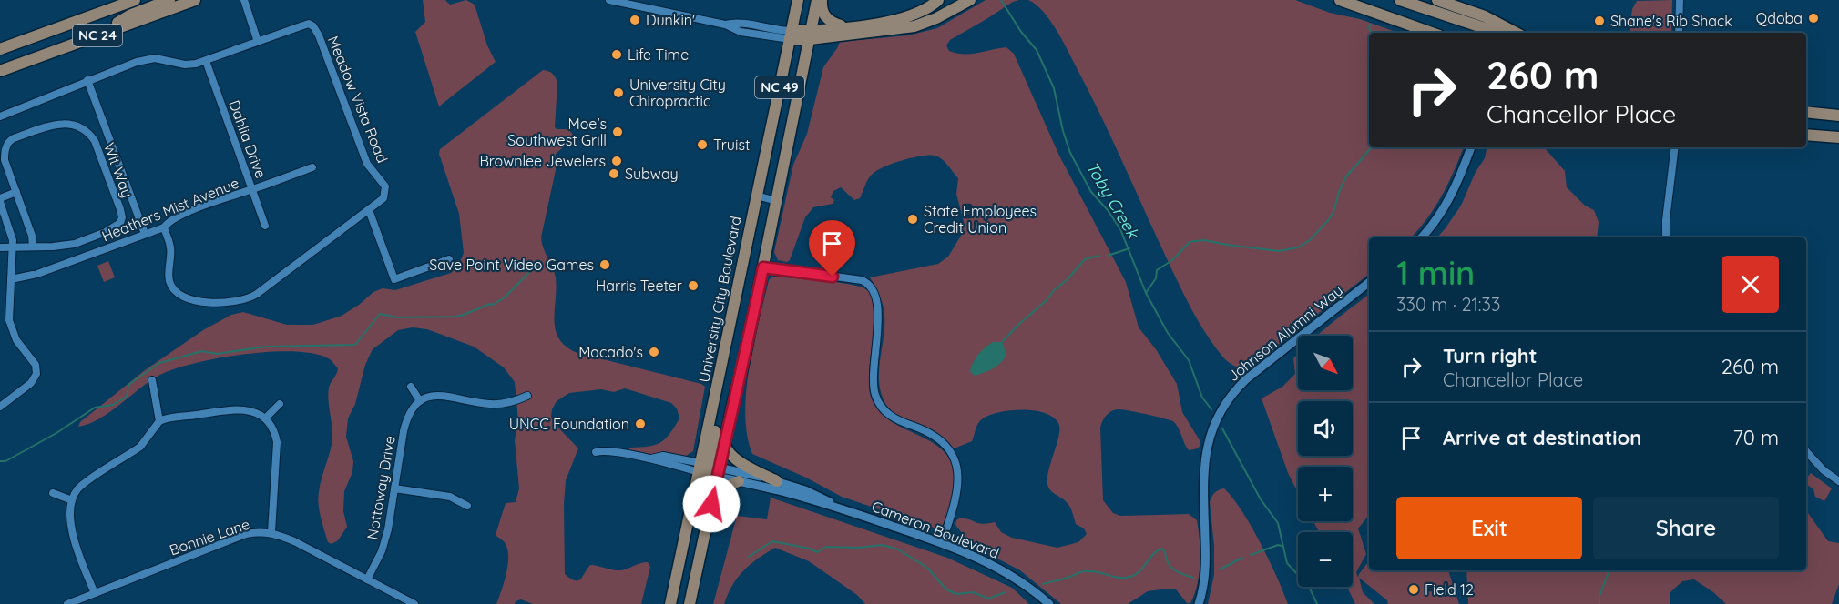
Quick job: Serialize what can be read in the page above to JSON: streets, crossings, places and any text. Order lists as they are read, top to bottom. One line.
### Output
{"streets":{"main road":["NC 24","NC 49","University City Boulevard"],"street":["Meadow Vista Road","Dahlia Drive","Wit Way","Heathers Mist Avenue","Johnson Alumni Way","Nottoway Drive","Cameron Boulevard","Bonnie Lane"]},"crossings":[["NC 49","University City Boulevard"],["NC 49","Cameron Boulevard"],["Meadow Vista Road","Dahlia Drive"],["Meadow Vista Road","Heathers Mist Avenue"],["Dahlia Drive","Heathers Mist Avenue"],["University City Boulevard","Cameron Boulevard"],["Nottoway Drive","Bonnie Lane"]],"water":["Toby Creek"],"places":["Qdoba","Dunkin'","Shane's Rib Shack","Life Time","University City Chiropractic","Moe's Southwest Grill","Truist","Brownlee Jewelers","Subway","State Employees Credit Union","Save Point Video Games","Harris Teeter","Macado's","UNCC Foundation","Field 12"],"north":"bottom right","page":{"turn":["260 m","Chancellor Place"],"heading":["1 min","330 m · 21:33"],"list":[{"name":"Turn right","note":"Chancellor Place","value":"260 m"},{"name":"Arrive at destination","value":"70 m"}],"map_buttons":["+","−"],"buttons":["Exit","Share"]}}
